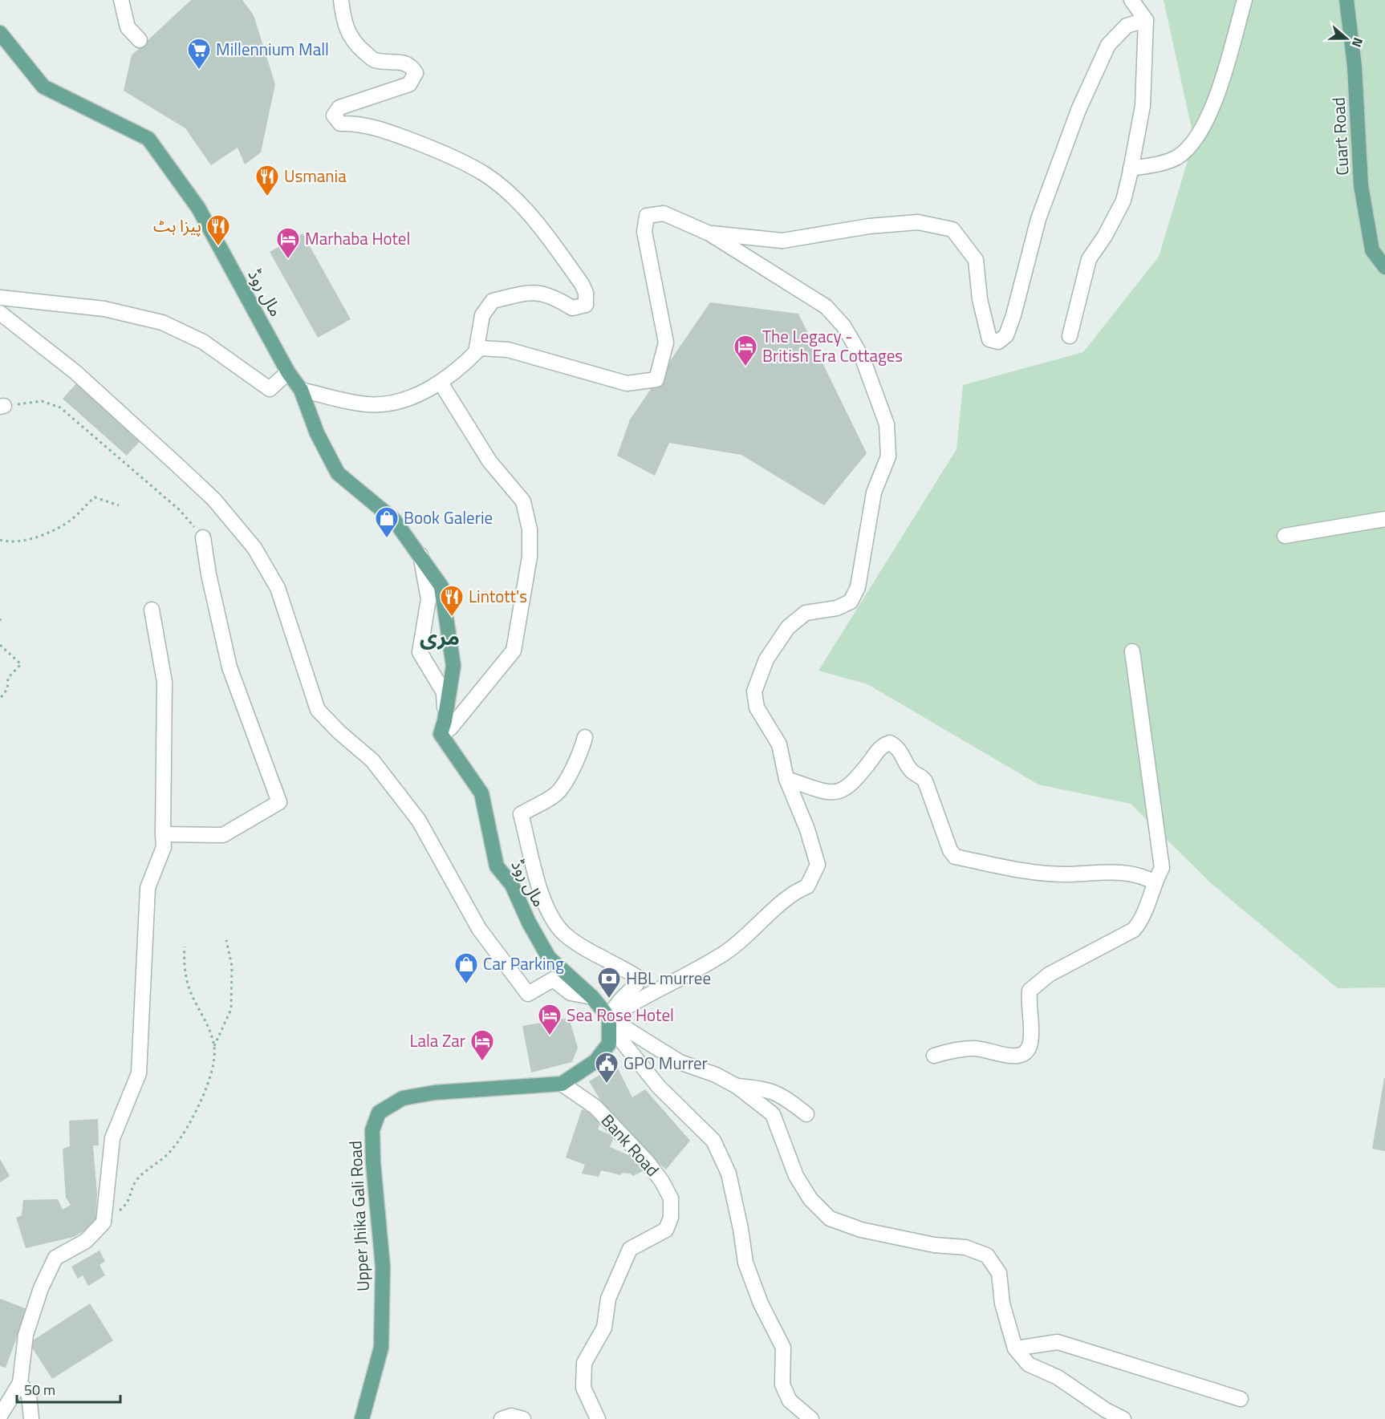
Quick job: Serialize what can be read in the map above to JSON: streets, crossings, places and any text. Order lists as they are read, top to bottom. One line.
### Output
{"streets":{"main road":["Cuart Road","مال روڈ","Upper Jhika Gali Road"],"street":["Bank Road"]},"crossings":[["Bank Road","Upper Jhika Gali Road"]],"districts":["مری"],"places":{"supermarket":["Millennium Mall"],"restaurant":["Usmania","پیزا ہٹ","Lintott's"],"hotel":["Marhaba Hotel","The Legacy - British Era Cottages","Sea Rose Hotel","Lala Zar"],"shop":["Book Galerie","Car Parking"],"bank":["HBL murree"],"public building":["GPO Murrer"]},"scale_bar":"50 m","north":"right"}
